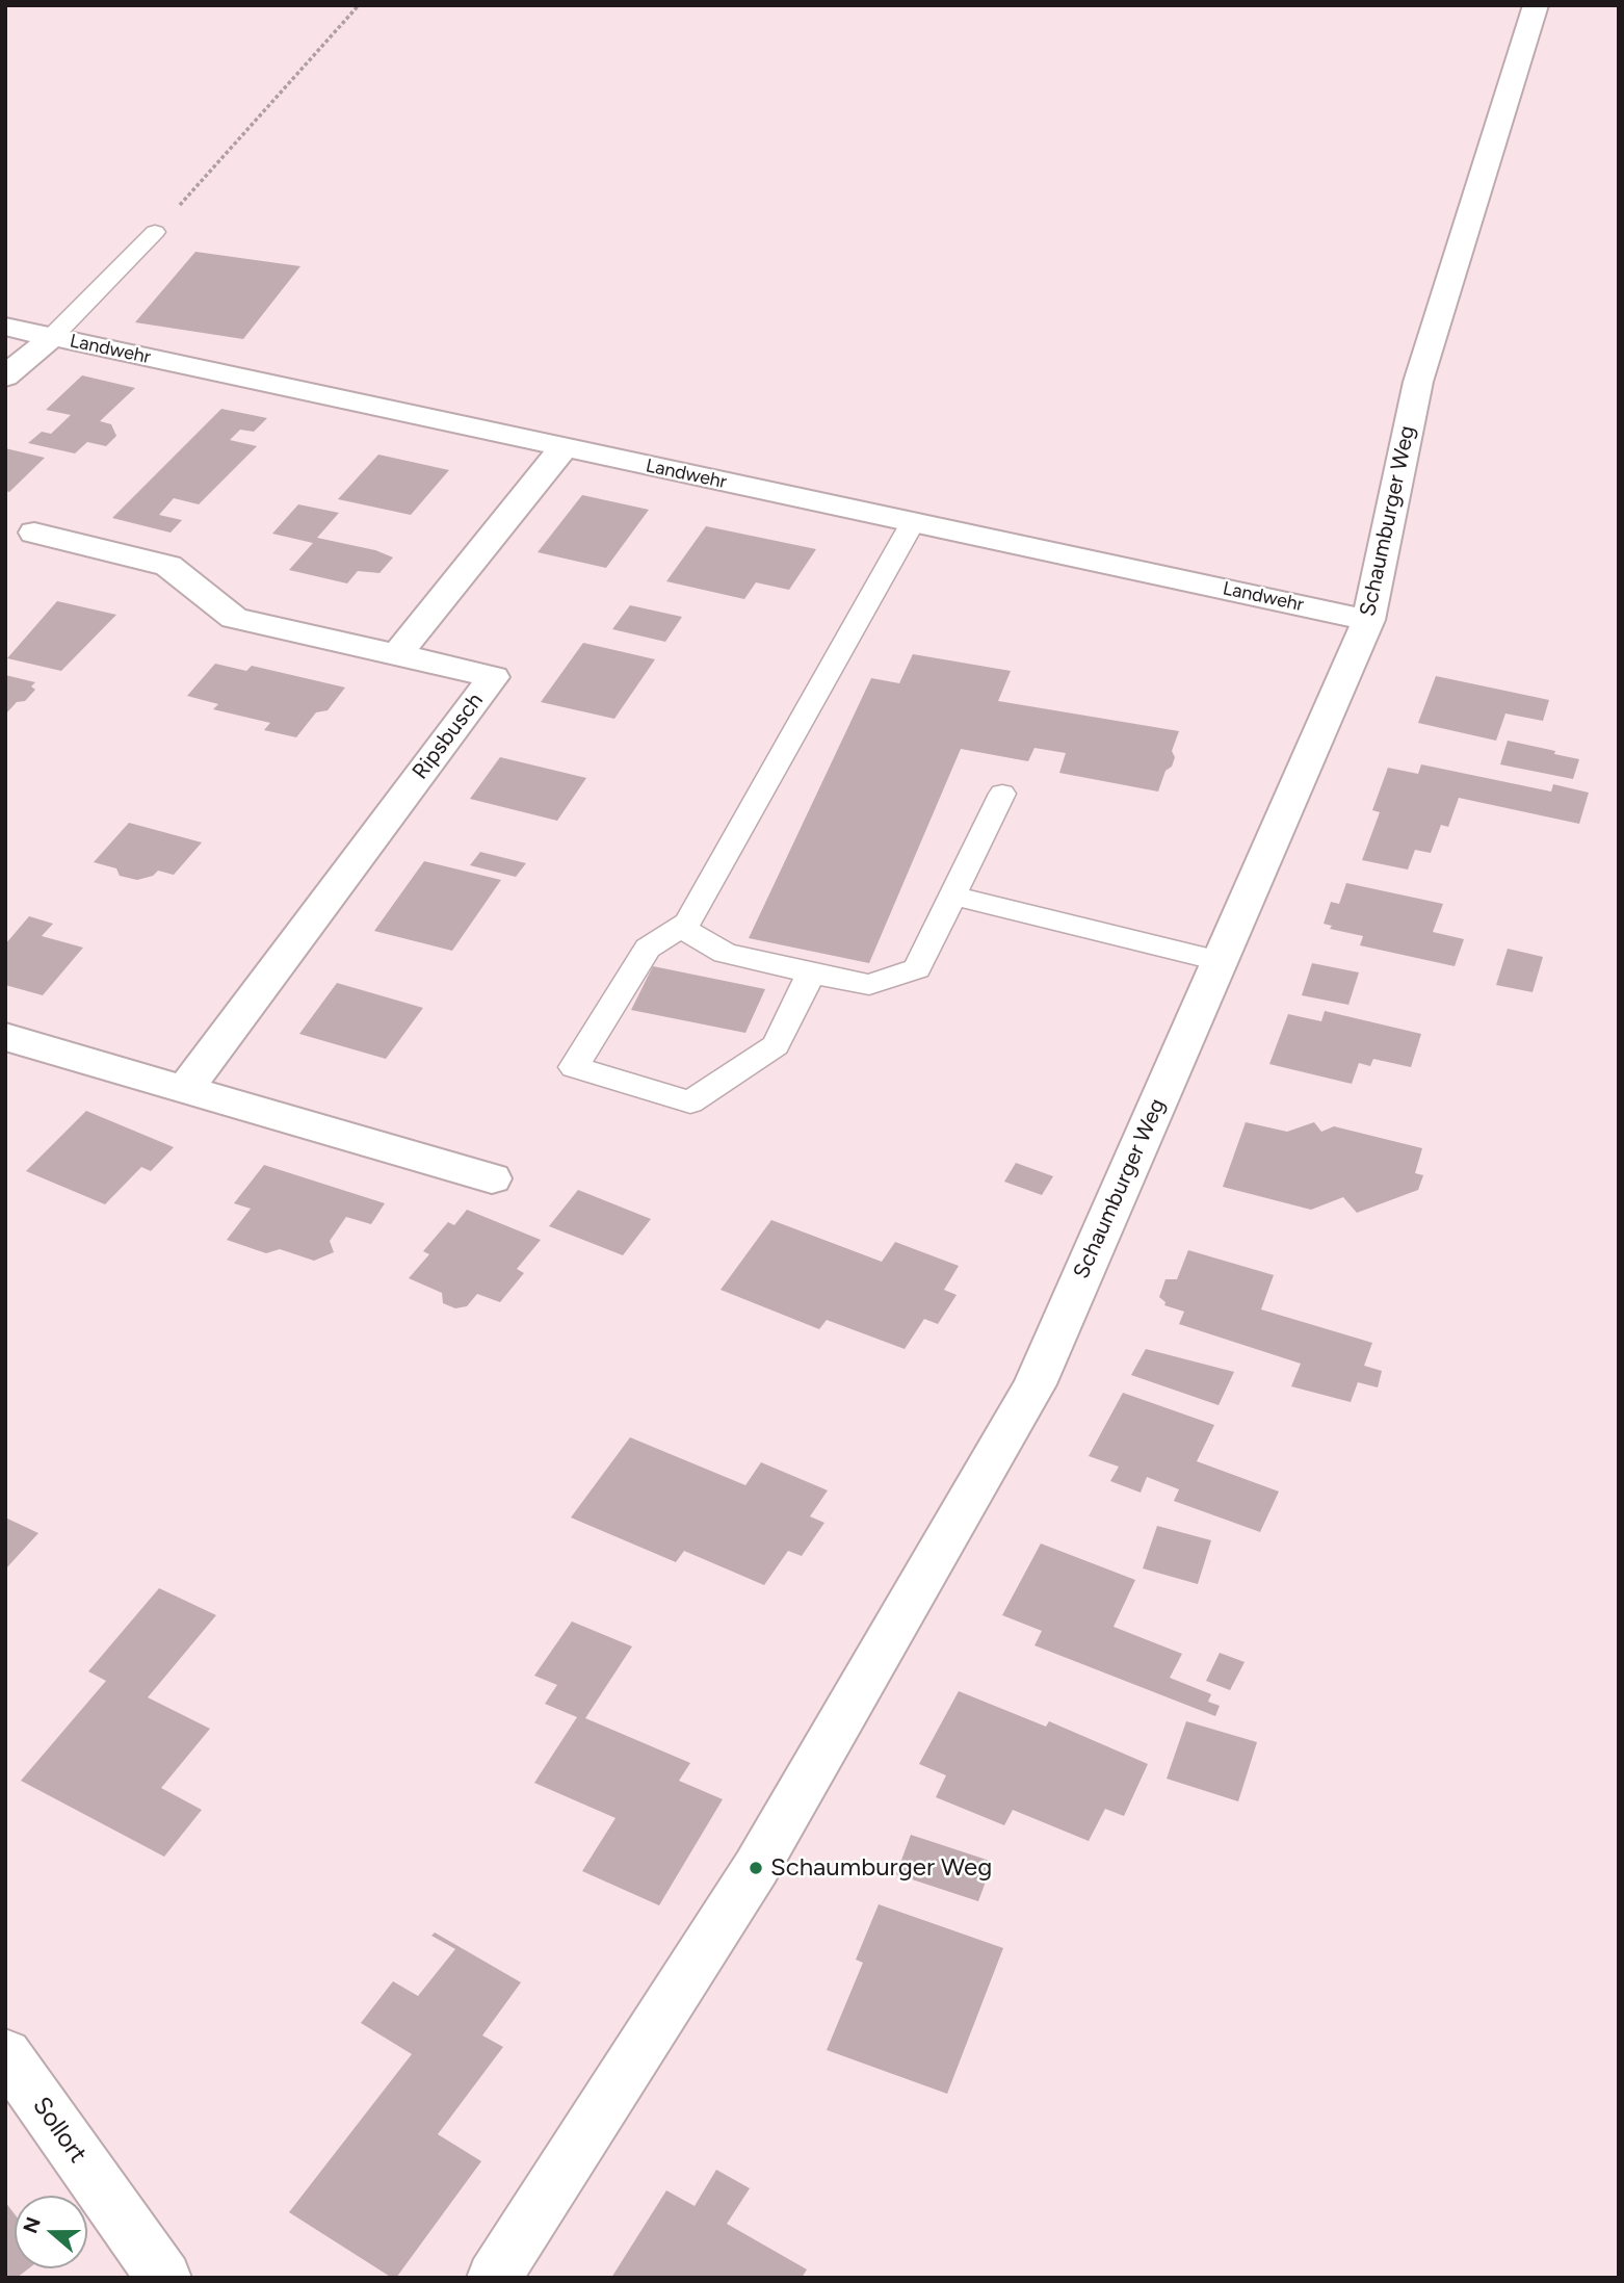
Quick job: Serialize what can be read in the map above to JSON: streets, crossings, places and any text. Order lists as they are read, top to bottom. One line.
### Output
{"streets":{"street":["Landwehr","Schaumburger Weg","Ripsbusch","Sollort"]},"crossings":[["Landwehr","Schaumburger Weg"]],"places":["Schaumburger Weg"],"north":"left"}
